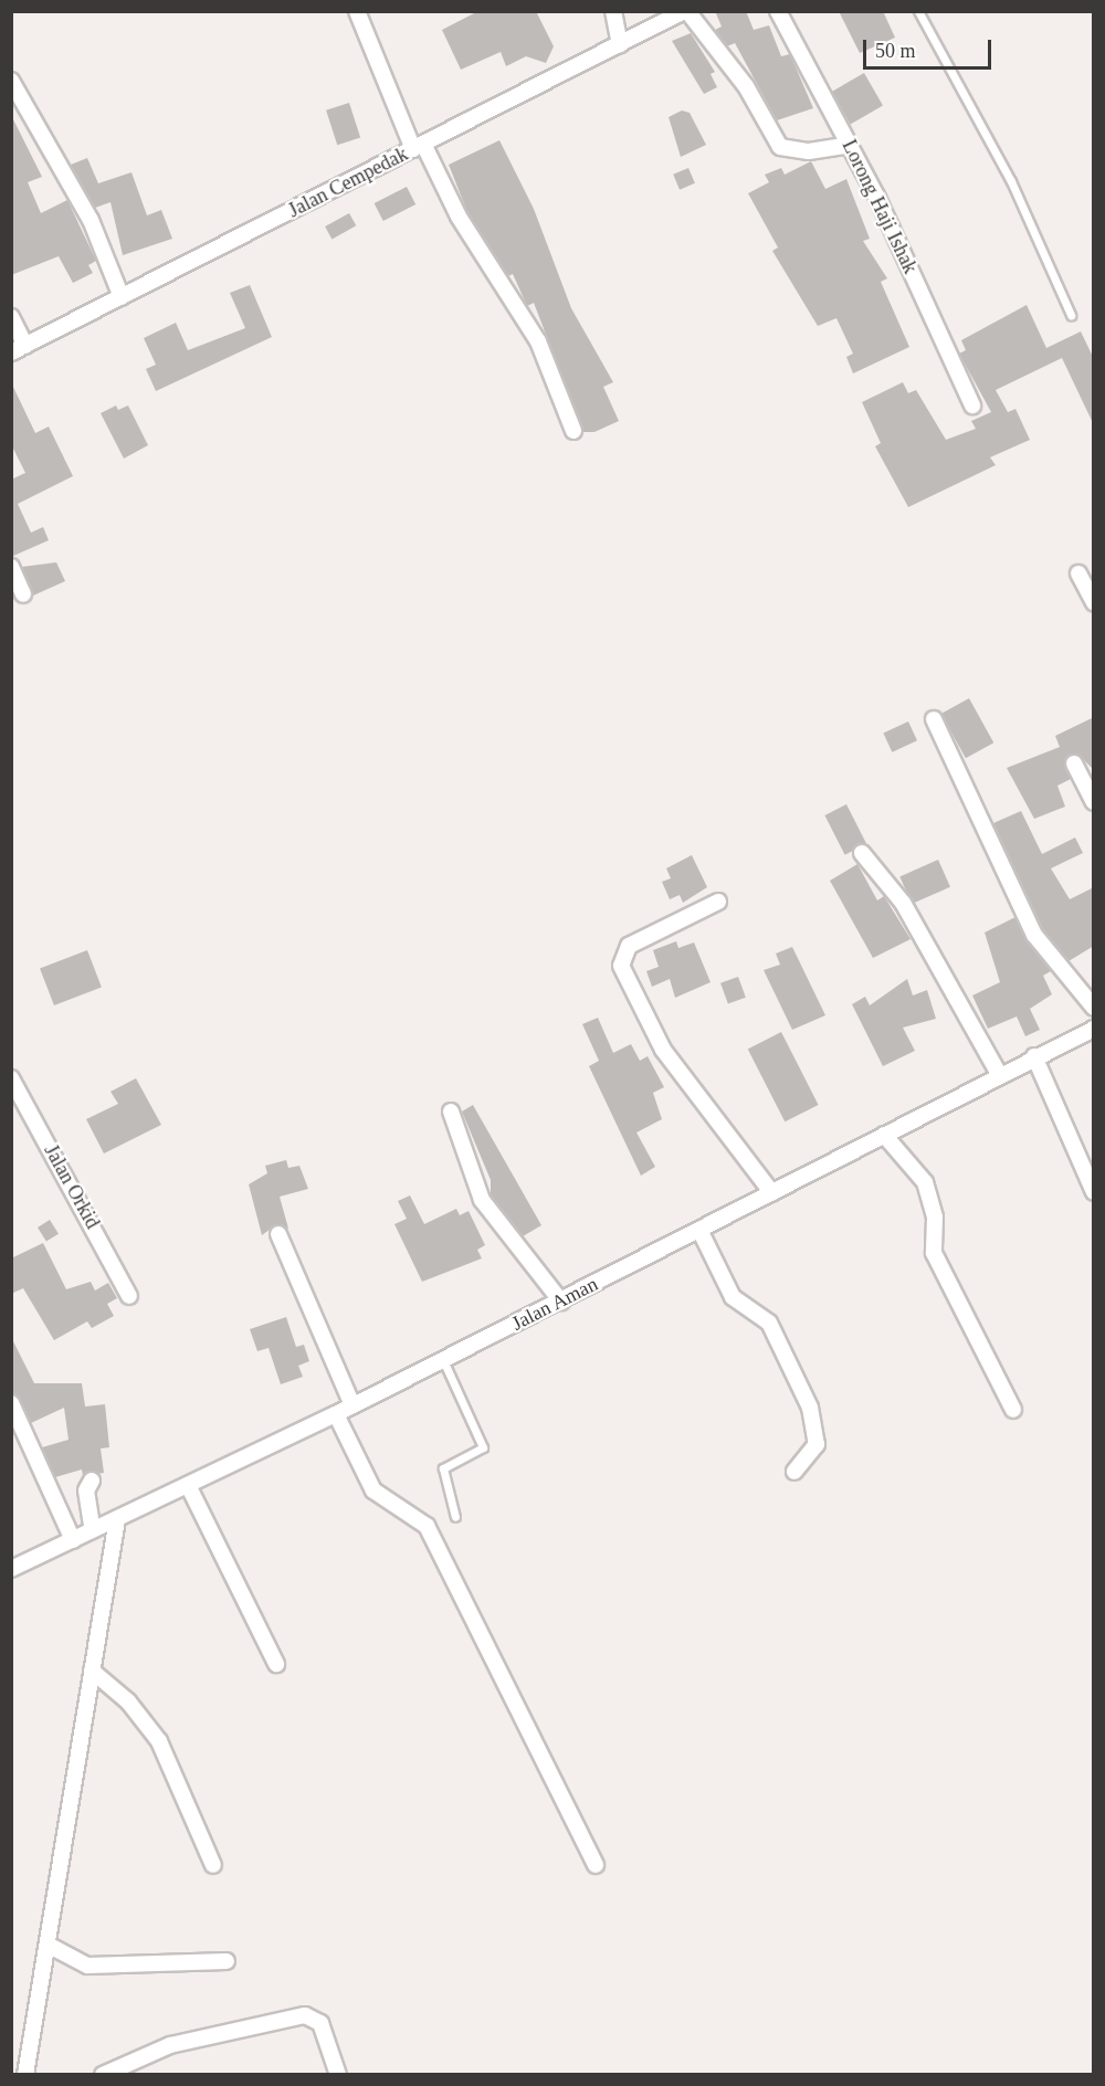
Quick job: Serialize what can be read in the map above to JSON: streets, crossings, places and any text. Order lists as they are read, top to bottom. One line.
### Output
{"streets":{"street":["Jalan Cempedak","Lorong Haji Ishak","Jalan Orkid","Jalan Aman"]},"scale_bar":"50 m"}
